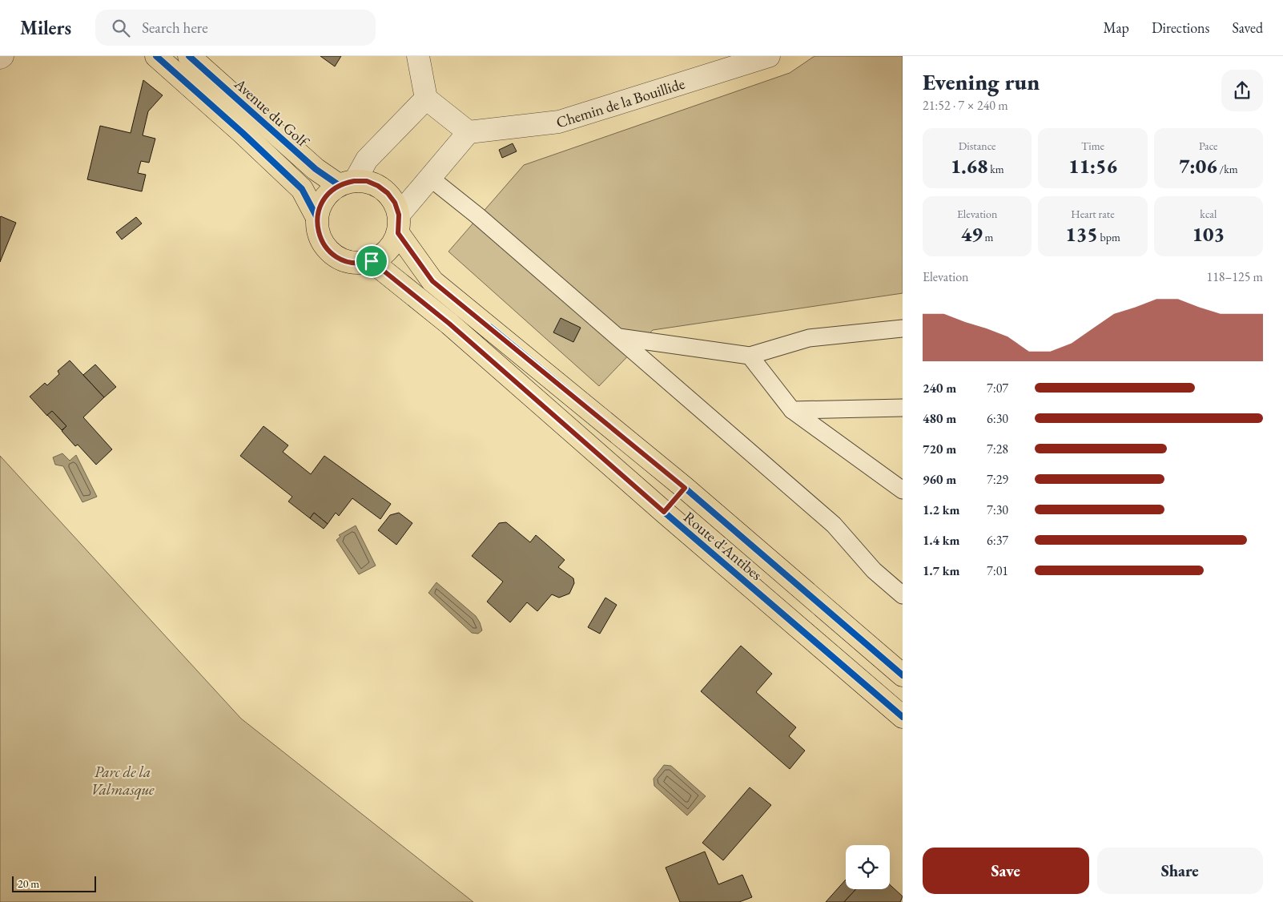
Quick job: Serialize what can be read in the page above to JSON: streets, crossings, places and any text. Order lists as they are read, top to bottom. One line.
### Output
{"streets":{"main road":["Avenue du Golf","Route d'Antibes"],"street":["Chemin de la Bouillide"]},"crossings":[["Avenue du Golf","Route d'Antibes"]],"parks":["Parc de la Valmasque"],"scale_bar":"20 m","page":{"header":"Milers","search":"Search here","nav":["Map","Directions","Saved"],"heading":["Evening run","21:52 · 7 × 240 m"],"stats":[["Distance","1.68 km"],["Time","11:56"],["Pace","7:06 /km"],["Elevation","49 m"],["Heart rate","135 bpm"],["kcal","103"]],"chart":["Elevation","118–125 m"],"list":[{"name":"240 m","note":"7:07"},{"name":"480 m","note":"6:30"},{"name":"720 m","note":"7:28"},{"name":"960 m","note":"7:29"},{"name":"1.2 km","note":"7:30"},{"name":"1.4 km","note":"6:37"},{"name":"1.7 km","note":"7:01"}],"buttons":["Save","Share"],"scale":"20 m"}}
